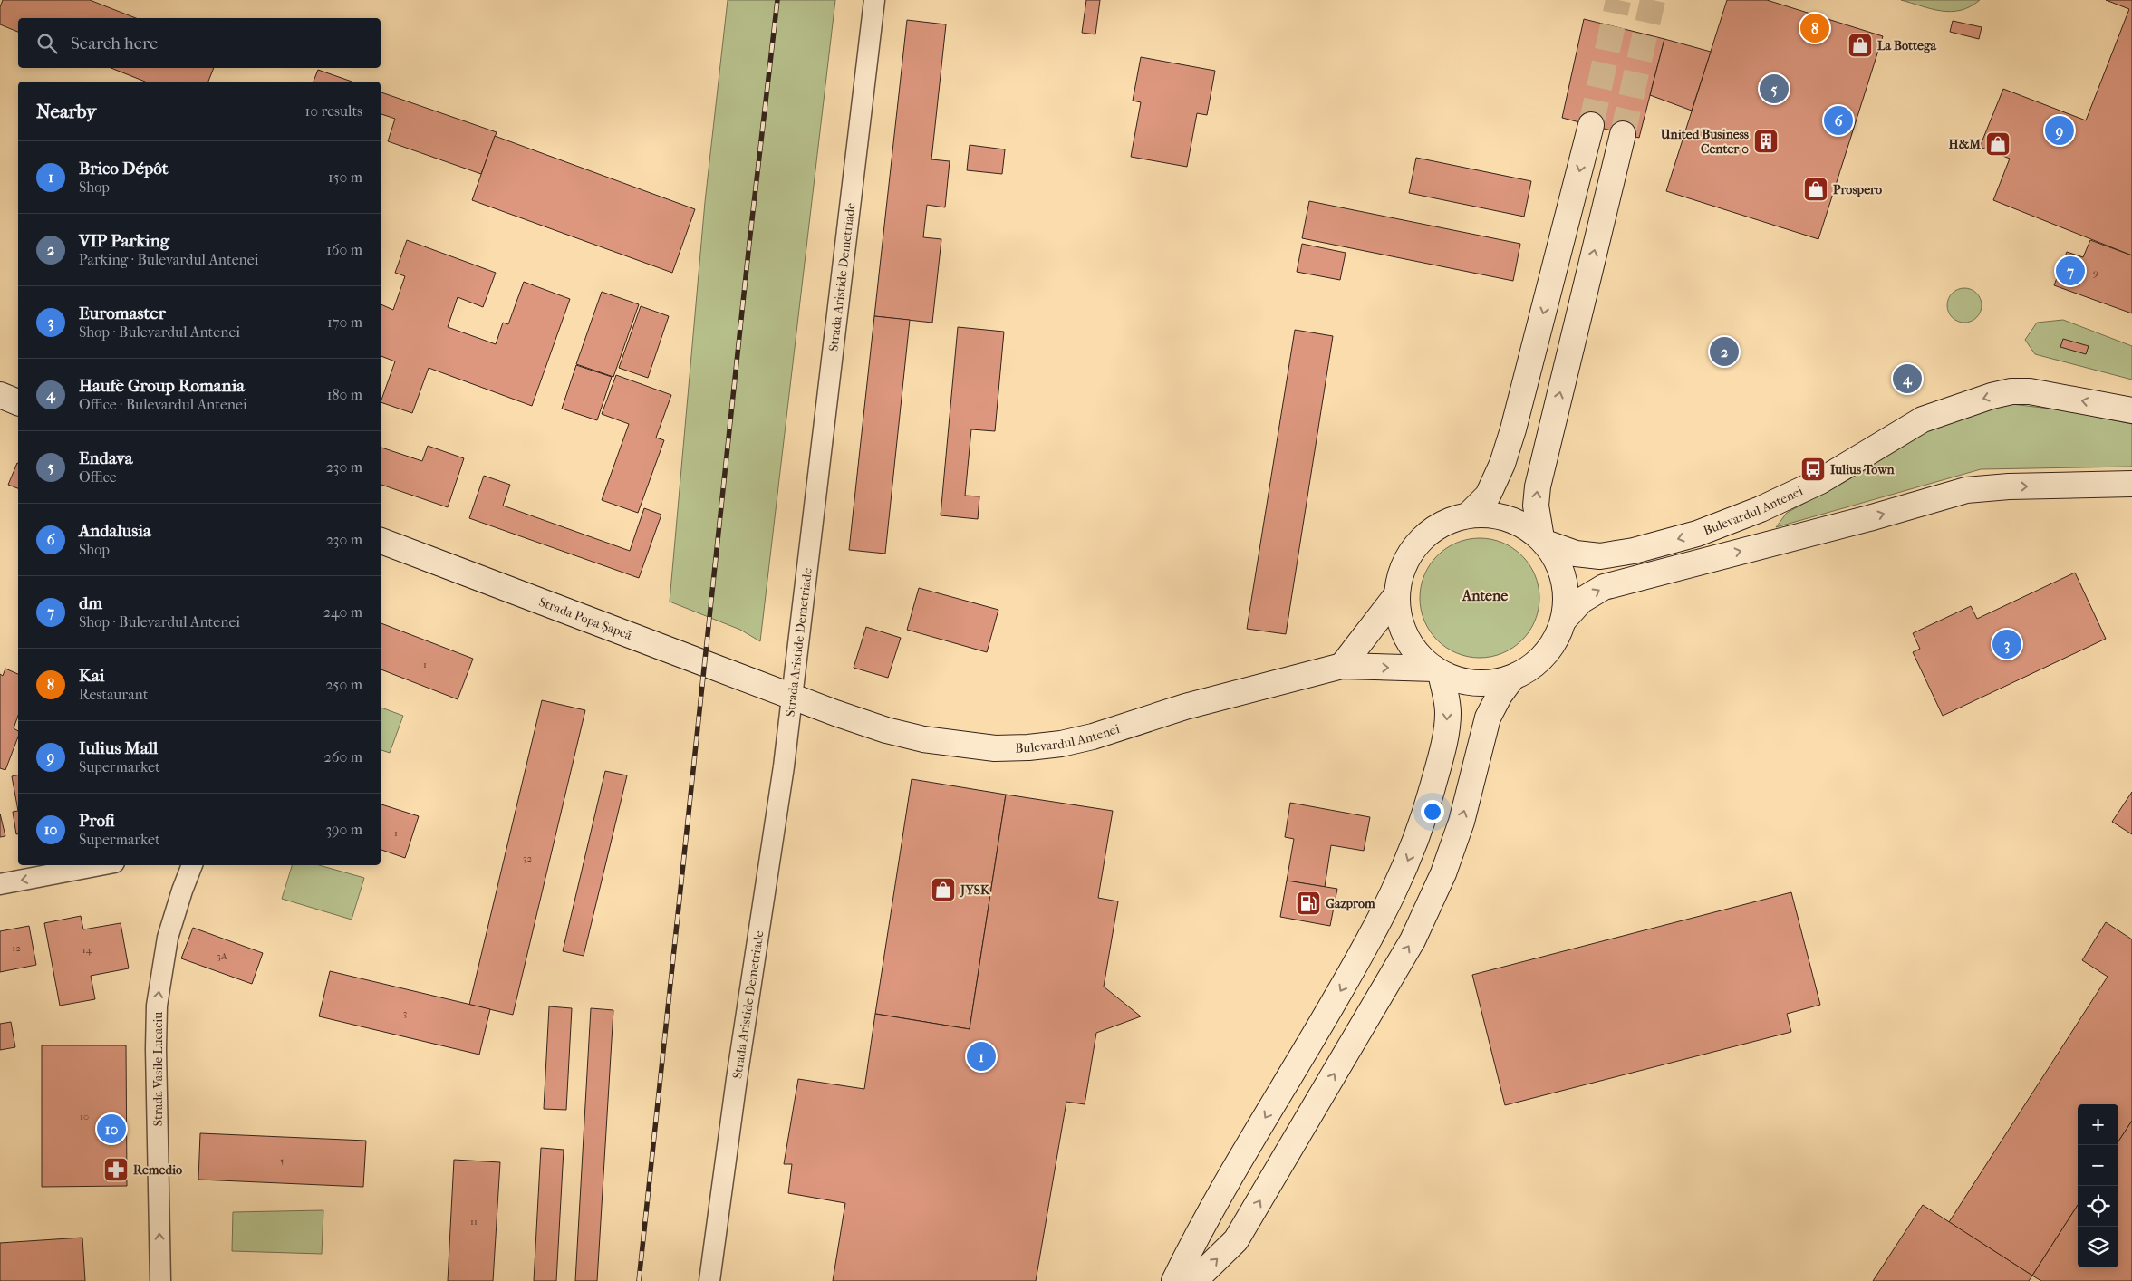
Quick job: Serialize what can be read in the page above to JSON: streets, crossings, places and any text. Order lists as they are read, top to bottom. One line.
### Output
{"streets":{"main road":["Bulevardul Antenei","Strada Popa Șapcă"],"street":["Strada Aristide Demetriade","Strada Vasile Lucaciu"]},"crossings":[["Strada Aristide Demetriade","Bulevardul Antenei"],["Strada Aristide Demetriade","Strada Popa Șapcă"],["Bulevardul Antenei","Strada Popa Șapcă"]],"one_way":["Strada Vasile Lucaciu"],"districts":["Antene"],"places":{"shop":["La Bottega","H&M","Prospero","JYSK"],"building":["United Business Center 0"],"bus stop":["Iulius Town"],"fuel station":["Gazprom"],"pharmacy":["Remedio"]},"house_numbers":["9","1","1","32","12","14","3A","3","10","5","11"],"page":{"pins":["8","5","6","9","7","2","4","3","1","10"],"search":"Search here","heading":["Nearby","10 results"],"list":[{"mark":"1","name":"Brico Dépôt","note":"Shop","value":"150 m"},{"mark":"2","name":"VIP Parking","note":"Parking · Bulevardul Antenei","value":"160 m"},{"mark":"3","name":"Euromaster","note":"Shop · Bulevardul Antenei","value":"170 m"},{"mark":"4","name":"Haufe Group Romania","note":"Office · Bulevardul Antenei","value":"180 m"},{"mark":"5","name":"Endava","note":"Office","value":"230 m"},{"mark":"6","name":"Andalusia","note":"Shop","value":"230 m"},{"mark":"7","name":"dm","note":"Shop · Bulevardul Antenei","value":"240 m"},{"mark":"8","name":"Kai","note":"Restaurant","value":"250 m"},{"mark":"9","name":"Iulius Mall","note":"Supermarket","value":"260 m"},{"mark":"10","name":"Profi","note":"Supermarket","value":"390 m"}],"map_buttons":["+","−"]}}
